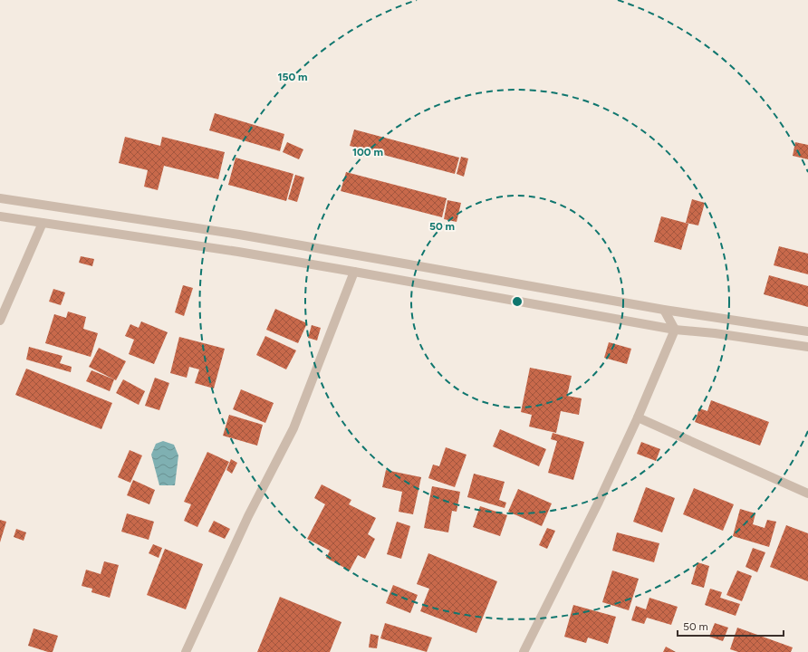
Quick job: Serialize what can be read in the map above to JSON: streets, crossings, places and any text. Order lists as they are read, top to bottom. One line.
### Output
{"scale_bar":"50 m","rings":["150 m","100 m","50 m"]}
